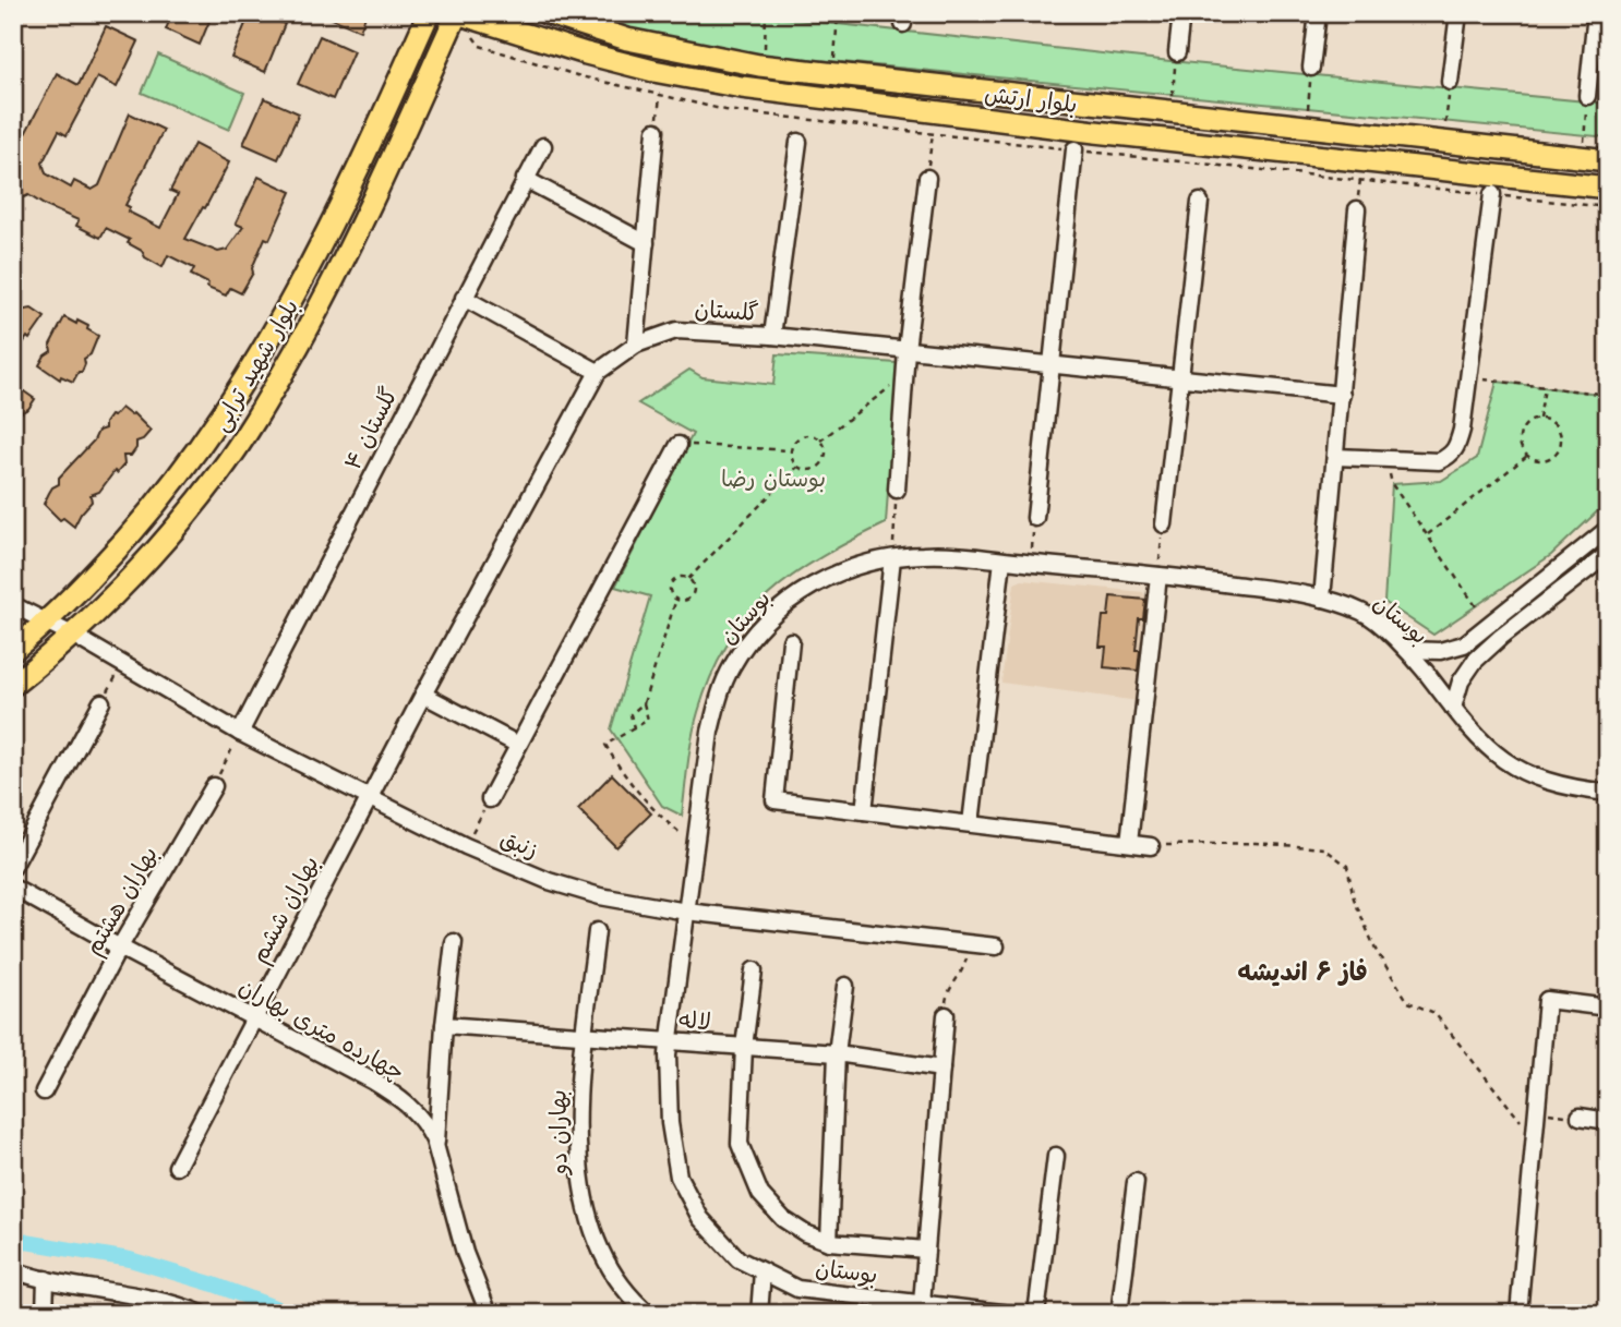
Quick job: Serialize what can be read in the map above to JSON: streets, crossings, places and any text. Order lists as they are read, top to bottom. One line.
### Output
{"streets":{"main road":["بلوار ارتش","بلوار شهید ترابی"],"street":["گلستان","گلستان ۴","بوستان","زنبق","بهاران هشتم","بهاران ششم","لاله","چهارده متری بهاران","بهاران دو"]},"crossings":[["بلوار ارتش","بلوار شهید ترابی"],["گلستان","زنبق"],["گلستان","بهاران ششم"],["بلوار شهید ترابی","زنبق"],["گلستان ۴","زنبق"],["بوستان","زنبق"],["بوستان","لاله"],["زنبق","بهاران ششم"],["بهاران هشتم","چهارده متری بهاران"],["بهاران ششم","چهارده متری بهاران"],["لاله","بهاران دو"]],"districts":["فاز ۶ اندیشه"],"parks":["بوستان رضا"]}
